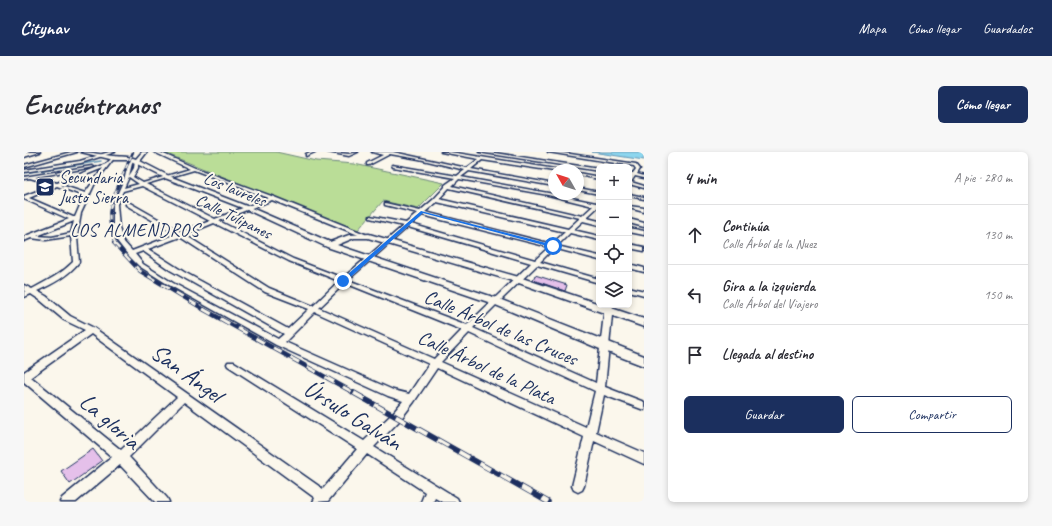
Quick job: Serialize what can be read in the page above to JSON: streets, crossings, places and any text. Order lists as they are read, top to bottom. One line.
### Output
{"streets":{"street":["Los laureles","Calle Tulipanes","Calle Árbol de las Cruces","Calle Árbol de la Plata","San Ángel","Úrsulo Galván","La gloria"]},"crossings":[["Calle Tulipanes","Calle Árbol de las Cruces"]],"districts":["LOS ALMENDROS"],"places":{"school or university":["Secundaria Justo Sierra"]},"north":"top left","page":{"header":"Citynav","nav":["Mapa","Cómo llegar","Guardados"],"buttons":["Cómo llegar",["Guardar","Compartir"]],"title":"Encuéntranos","heading":["4 min","A pie · 280 m"],"map_buttons":["+","−"],"list":[["Continúa","Calle Árbol de la Nuez","130 m"],["Gira a la izquierda","Calle Árbol del Viajero","150 m"],"Llegada al destino"]}}
